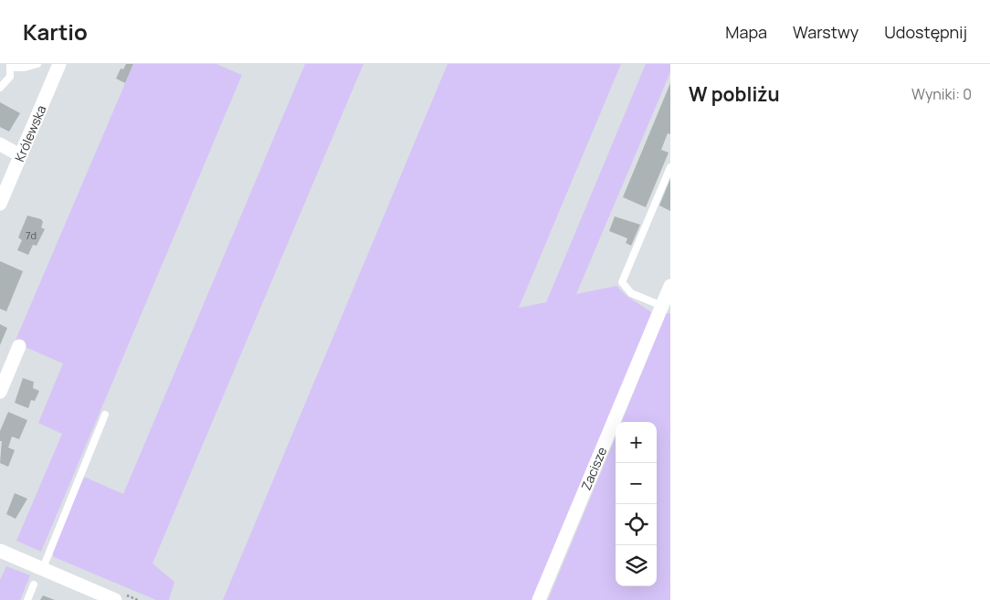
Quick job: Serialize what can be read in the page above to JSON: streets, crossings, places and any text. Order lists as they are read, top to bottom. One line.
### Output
{"streets":{"street":["Królewska","Zacisze"]},"house_numbers":["7d"],"page":{"header":"Kartio","nav":["Mapa","Warstwy","Udostępnij"],"heading":["W pobliżu","Wyniki: 0"],"map_buttons":["+","−"]}}
